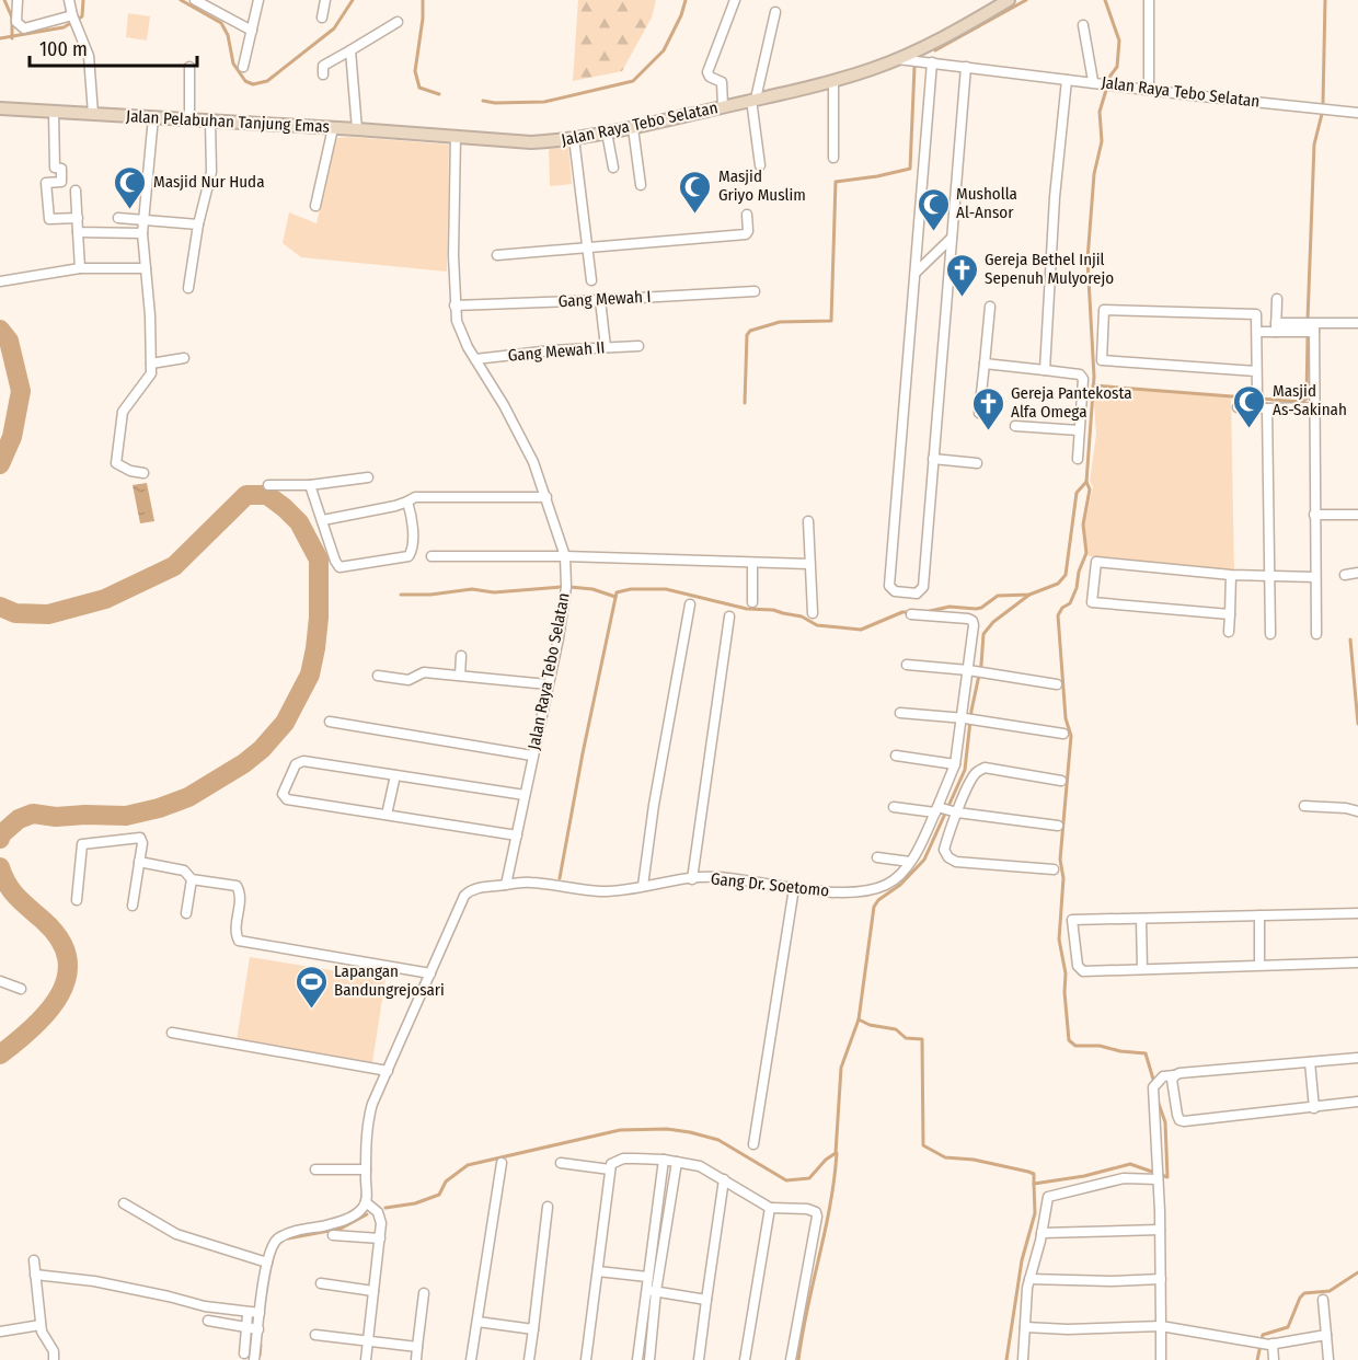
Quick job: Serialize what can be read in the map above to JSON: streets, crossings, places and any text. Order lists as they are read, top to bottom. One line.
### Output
{"streets":{"main road":["Jalan Raya Tebo Selatan","Jalan Pelabuhan Tanjung Emas"],"street":["Gang Mewah I","Gang Mewah II","Gang Dr. Soetomo"]},"crossings":[["Jalan Raya Tebo Selatan","Jalan Pelabuhan Tanjung Emas"],["Jalan Raya Tebo Selatan","Gang Mewah I"],["Jalan Raya Tebo Selatan","Gang Mewah II"],["Jalan Raya Tebo Selatan","Gang Dr. Soetomo"]],"places":{"mosque":["Masjid Nur Huda","Masjid Griyo Muslim","Musholla Al-Ansor","Masjid As-Sakinah"],"church":["Gereja Bethel Injil Sepenuh Mulyorejo","Gereja Pantekosta Alfa Omega"],"sports":["Lapangan Bandungrejosari"]},"scale_bar":"100 m"}
